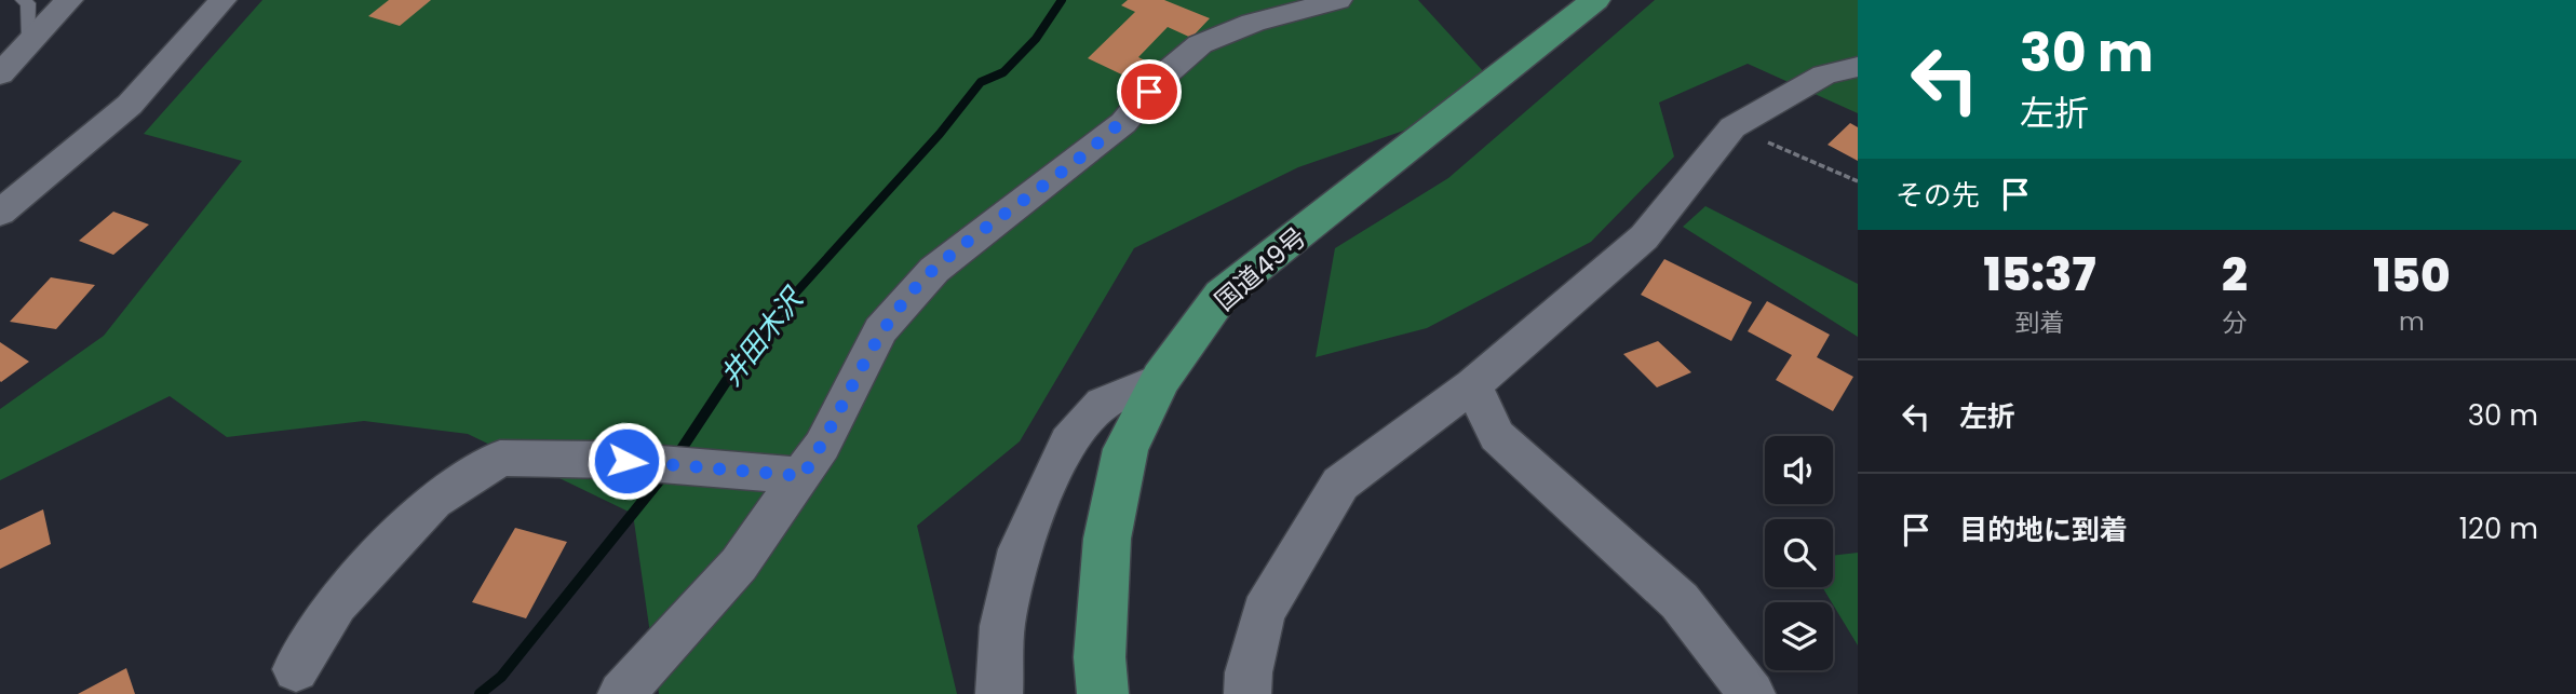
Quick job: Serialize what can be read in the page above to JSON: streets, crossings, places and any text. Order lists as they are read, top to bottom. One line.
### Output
{"streets":{"highway":["国道49号"]},"water":["井田木沢"],"page":{"turn":["30 m","左折"],"then":"その先","eta":["15:37","到着","2","分","150","m"],"list":[{"name":"左折","value":"30 m"},{"name":"目的地に到着","value":"120 m"}]}}
